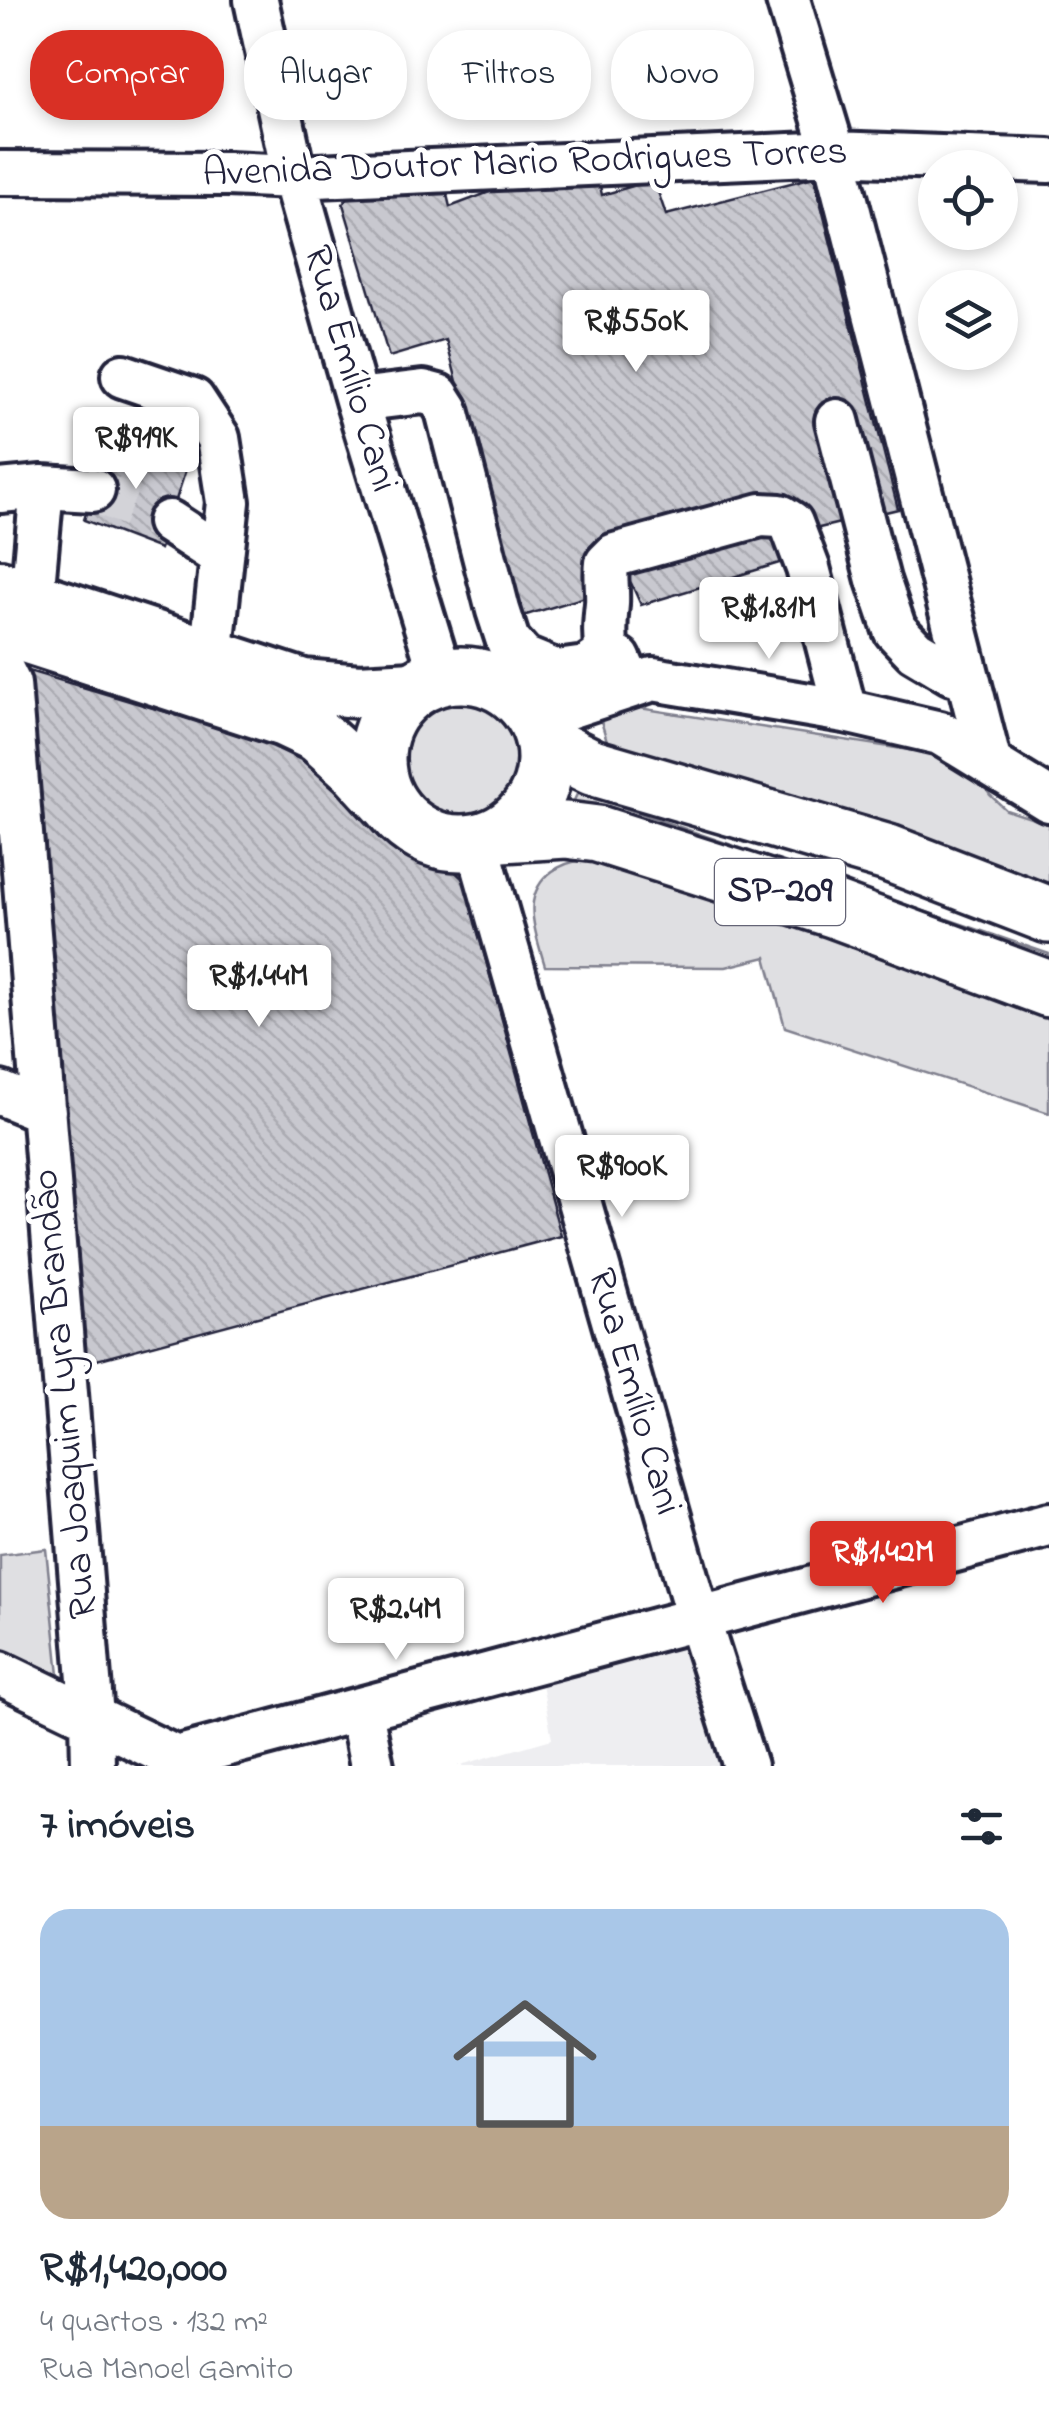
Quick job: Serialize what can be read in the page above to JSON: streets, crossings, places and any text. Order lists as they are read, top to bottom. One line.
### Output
{"streets":{"highway":["SP-209"],"street":["Avenida Doutor Mario Rodrigues Torres","Rua Emílio Cani","Rua Joaquim Lyra Brandão"]},"crossings":[["Avenida Doutor Mario Rodrigues Torres","Rua Emílio Cani"],["Rua Emílio Cani","SP-209"]],"page":{"chip":["Comprar","Alugar","Filtros","Novo"],"price":["R$550K","R$919K","R$1.81M","R$1.44M","R$900K","R$1.42M","R$2.4M"],"heading":"7 imóveis","list":[{"name":"R$1,420,000","note":"4 quartos · 132 m² · Rua Manoel Gamito"}]}}
